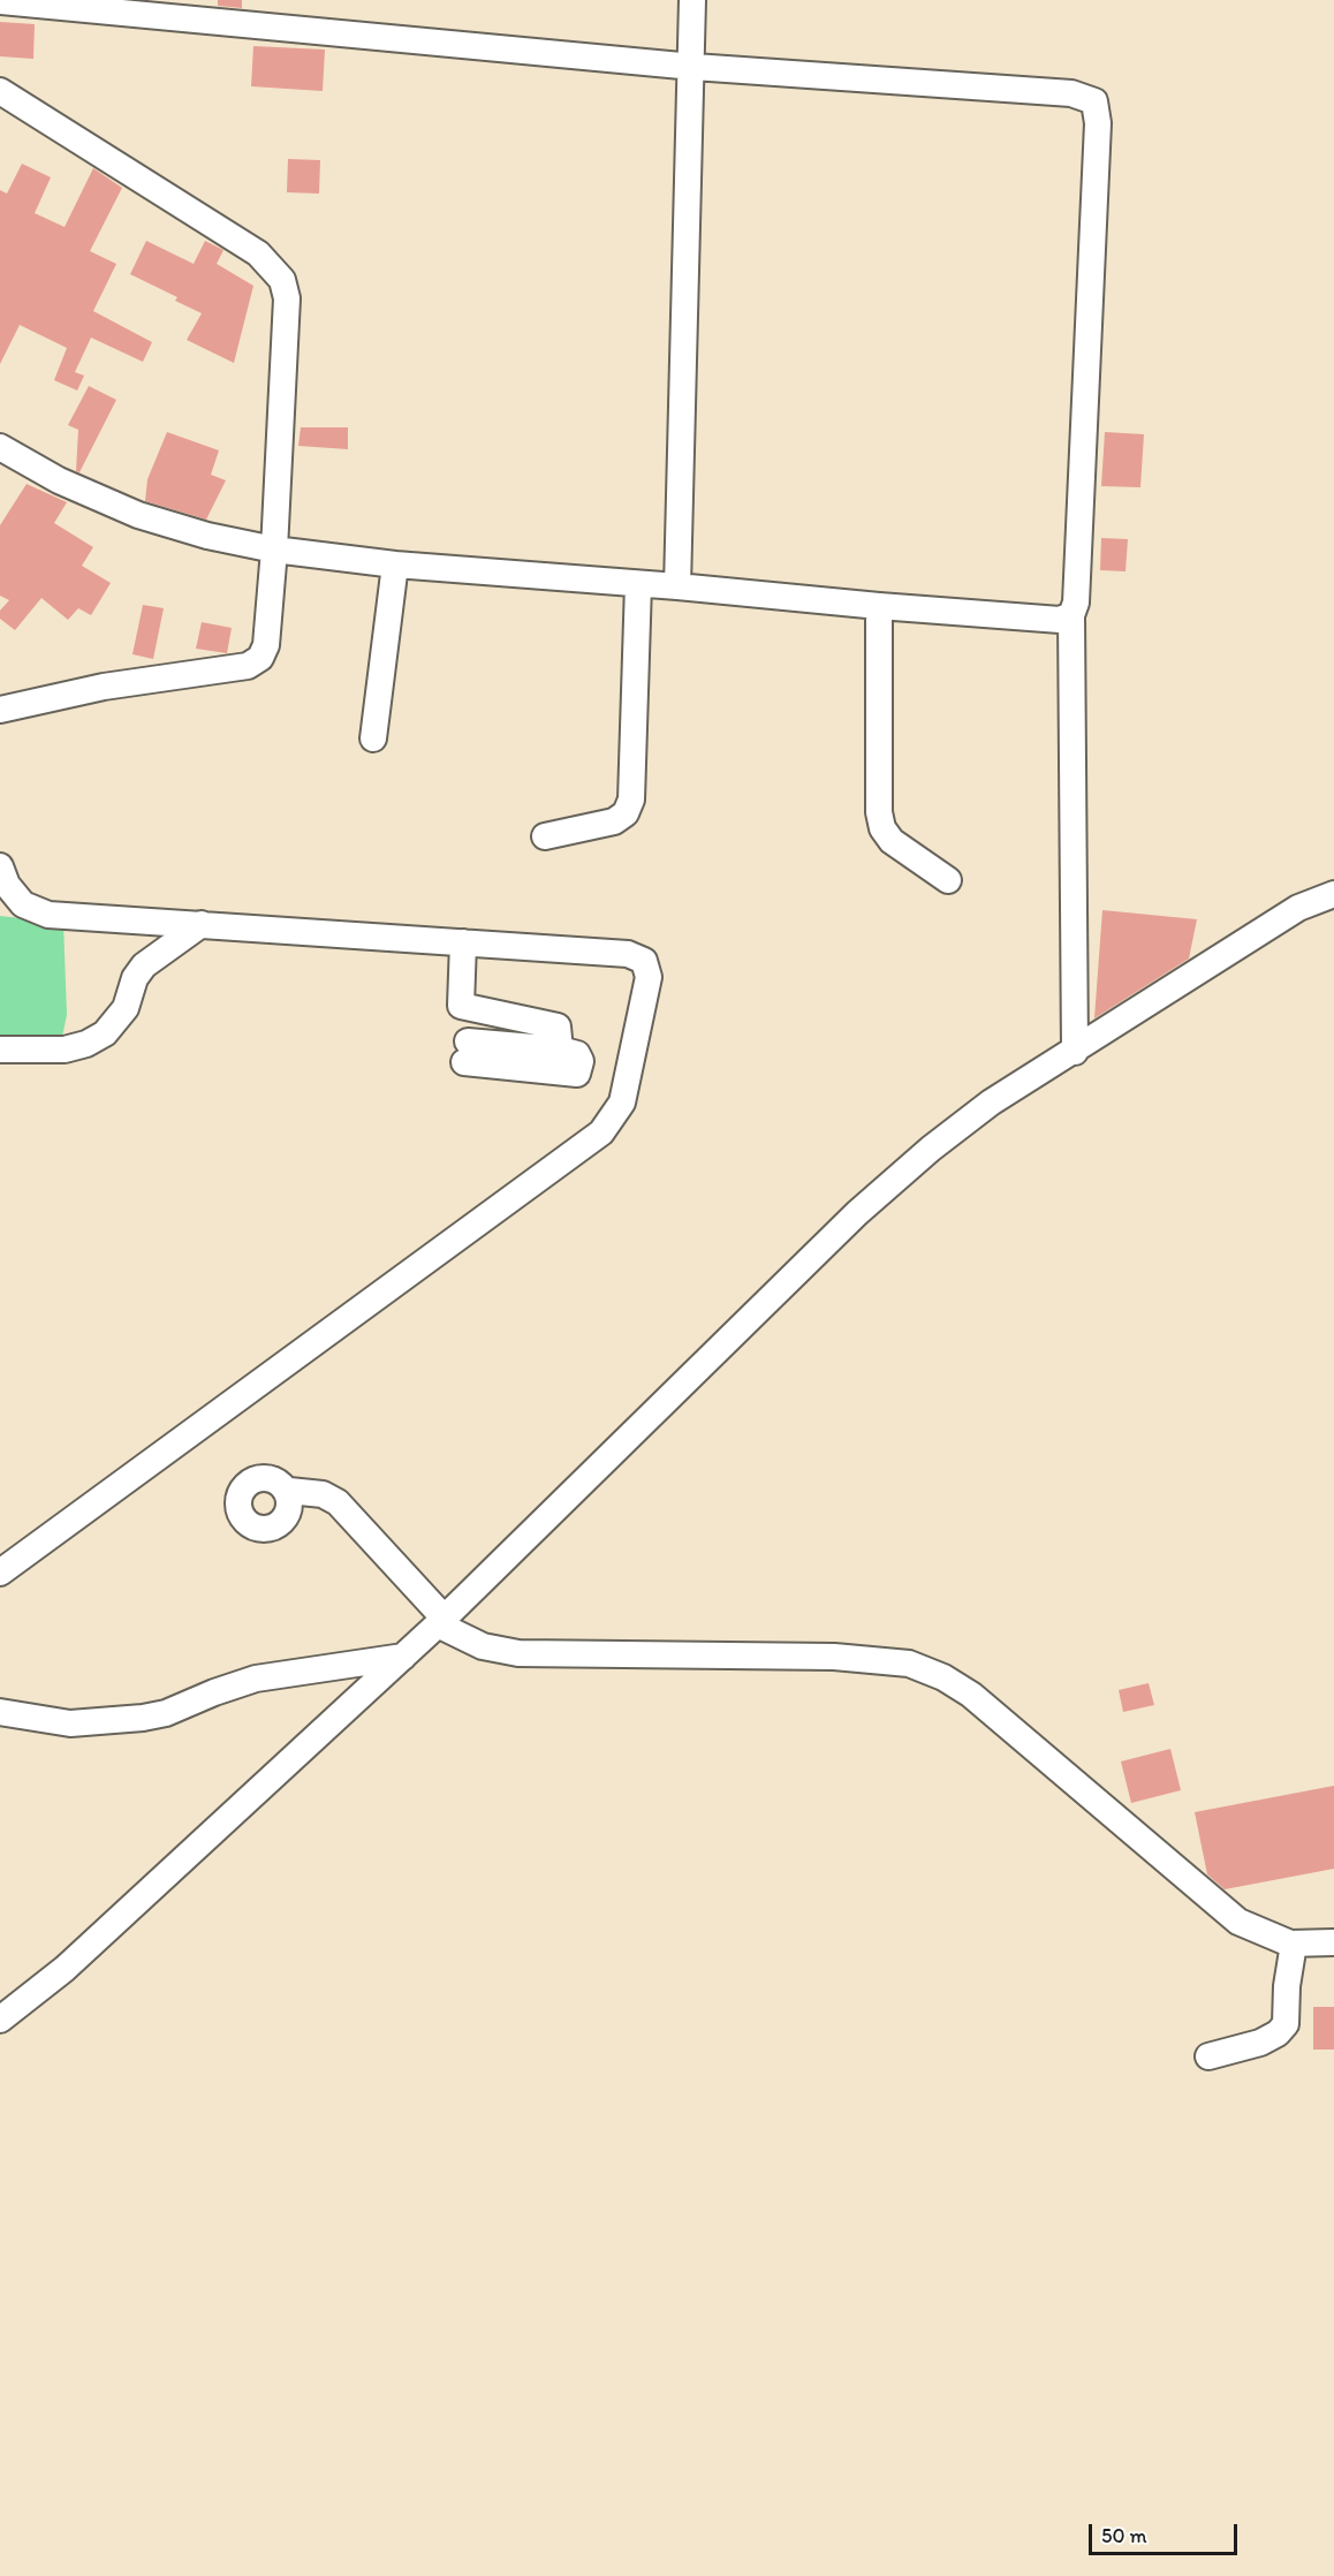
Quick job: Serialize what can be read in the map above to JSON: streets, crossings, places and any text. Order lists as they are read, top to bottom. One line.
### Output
{"scale_bar":"50 m"}
